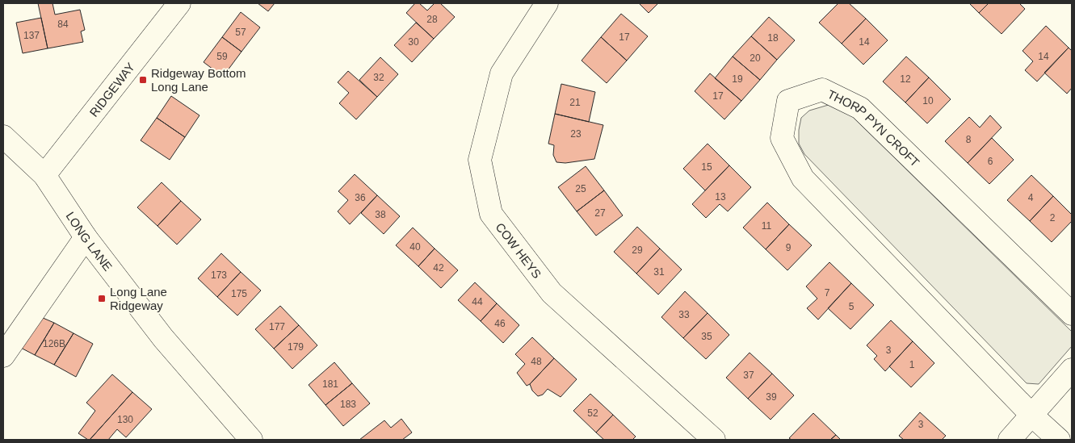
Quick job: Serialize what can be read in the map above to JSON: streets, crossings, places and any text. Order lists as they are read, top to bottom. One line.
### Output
{"streets":{"street":["RIDGEWAY","THORP PYN CROFT","LONG LANE","COW HEYS"]},"crossings":[["RIDGEWAY","LONG LANE"]],"places":{"transit":["Ridgeway Bottom Long Lane","Long Lane Ridgeway"]},"house_numbers":["28","84","57","137","17","18","30","14","59","14","20","32","19","12","17","10","21","23","8","6","15","25","13","36","4","27","38","2","11","40","9","29","42","31","173","7","175","44","5","33","46","177","35","126B","179","3","48","1","37","181","39","183","52","130","3"]}
